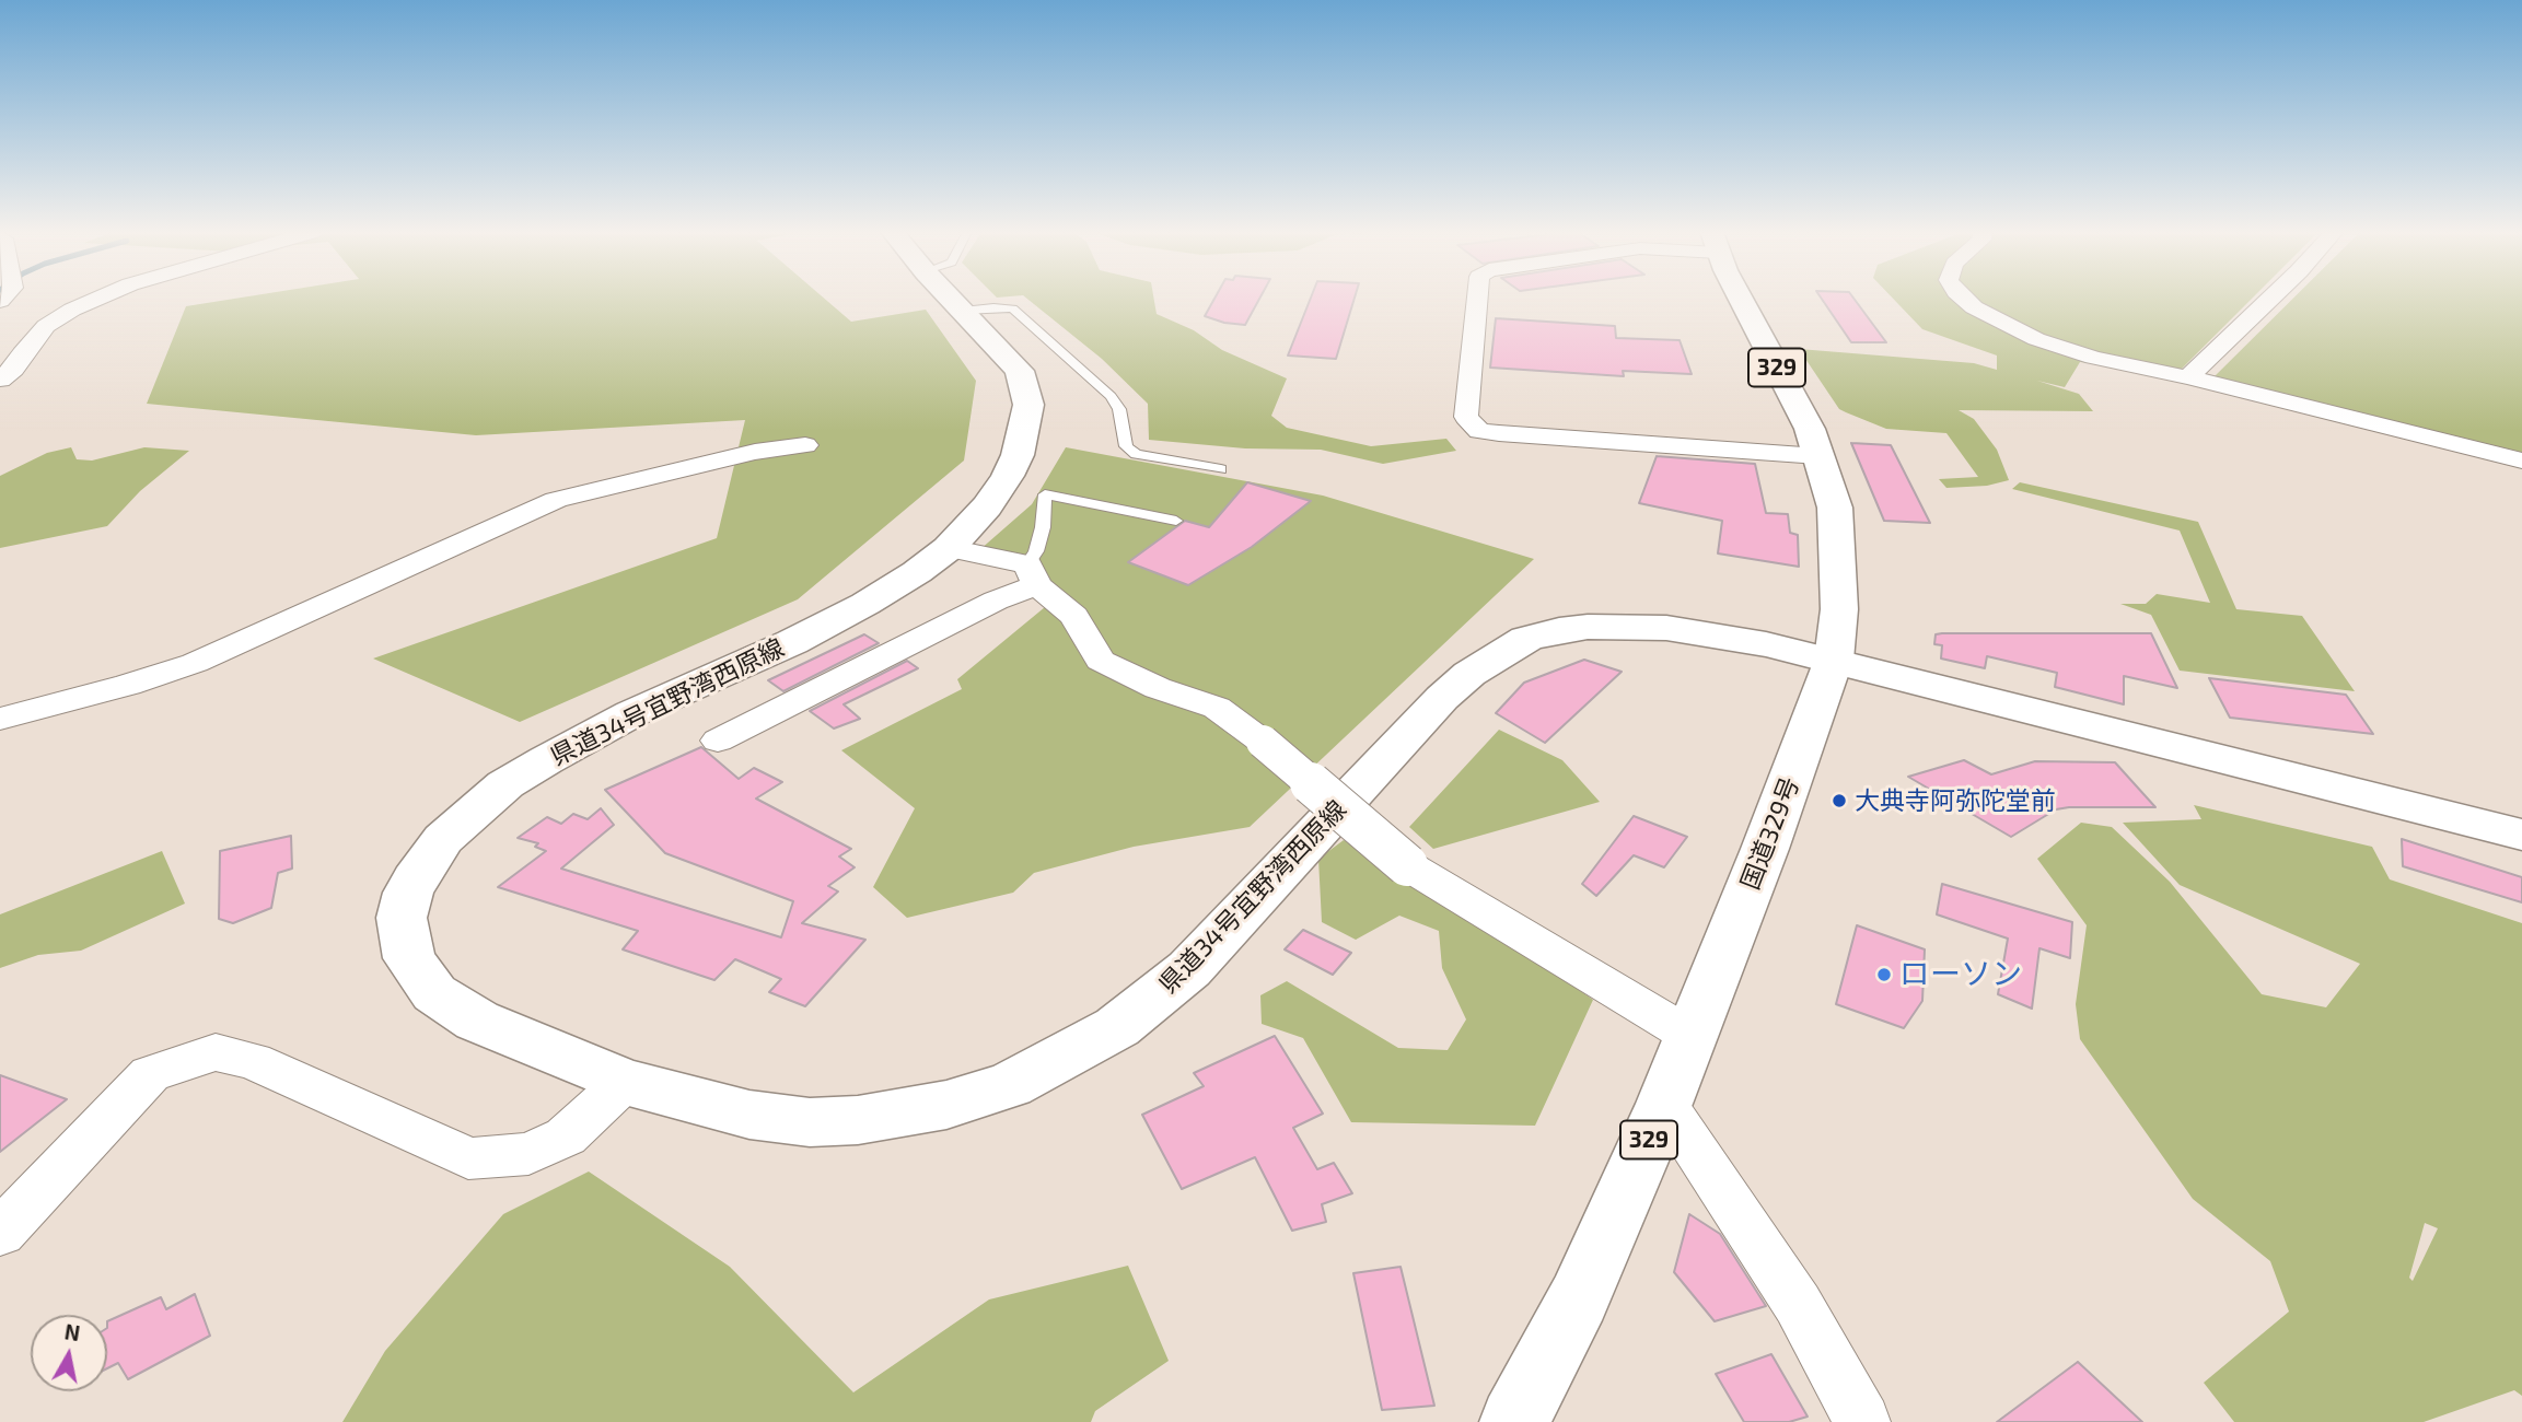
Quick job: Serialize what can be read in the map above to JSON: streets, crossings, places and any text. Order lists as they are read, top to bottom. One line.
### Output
{"streets":{"main road":["329","県道34号宜野湾西原線","国道329号"]},"crossings":[["県道34号宜野湾西原線","国道329号"]],"places":["大典寺阿弥陀堂前","ローソン"],"north":"top"}
